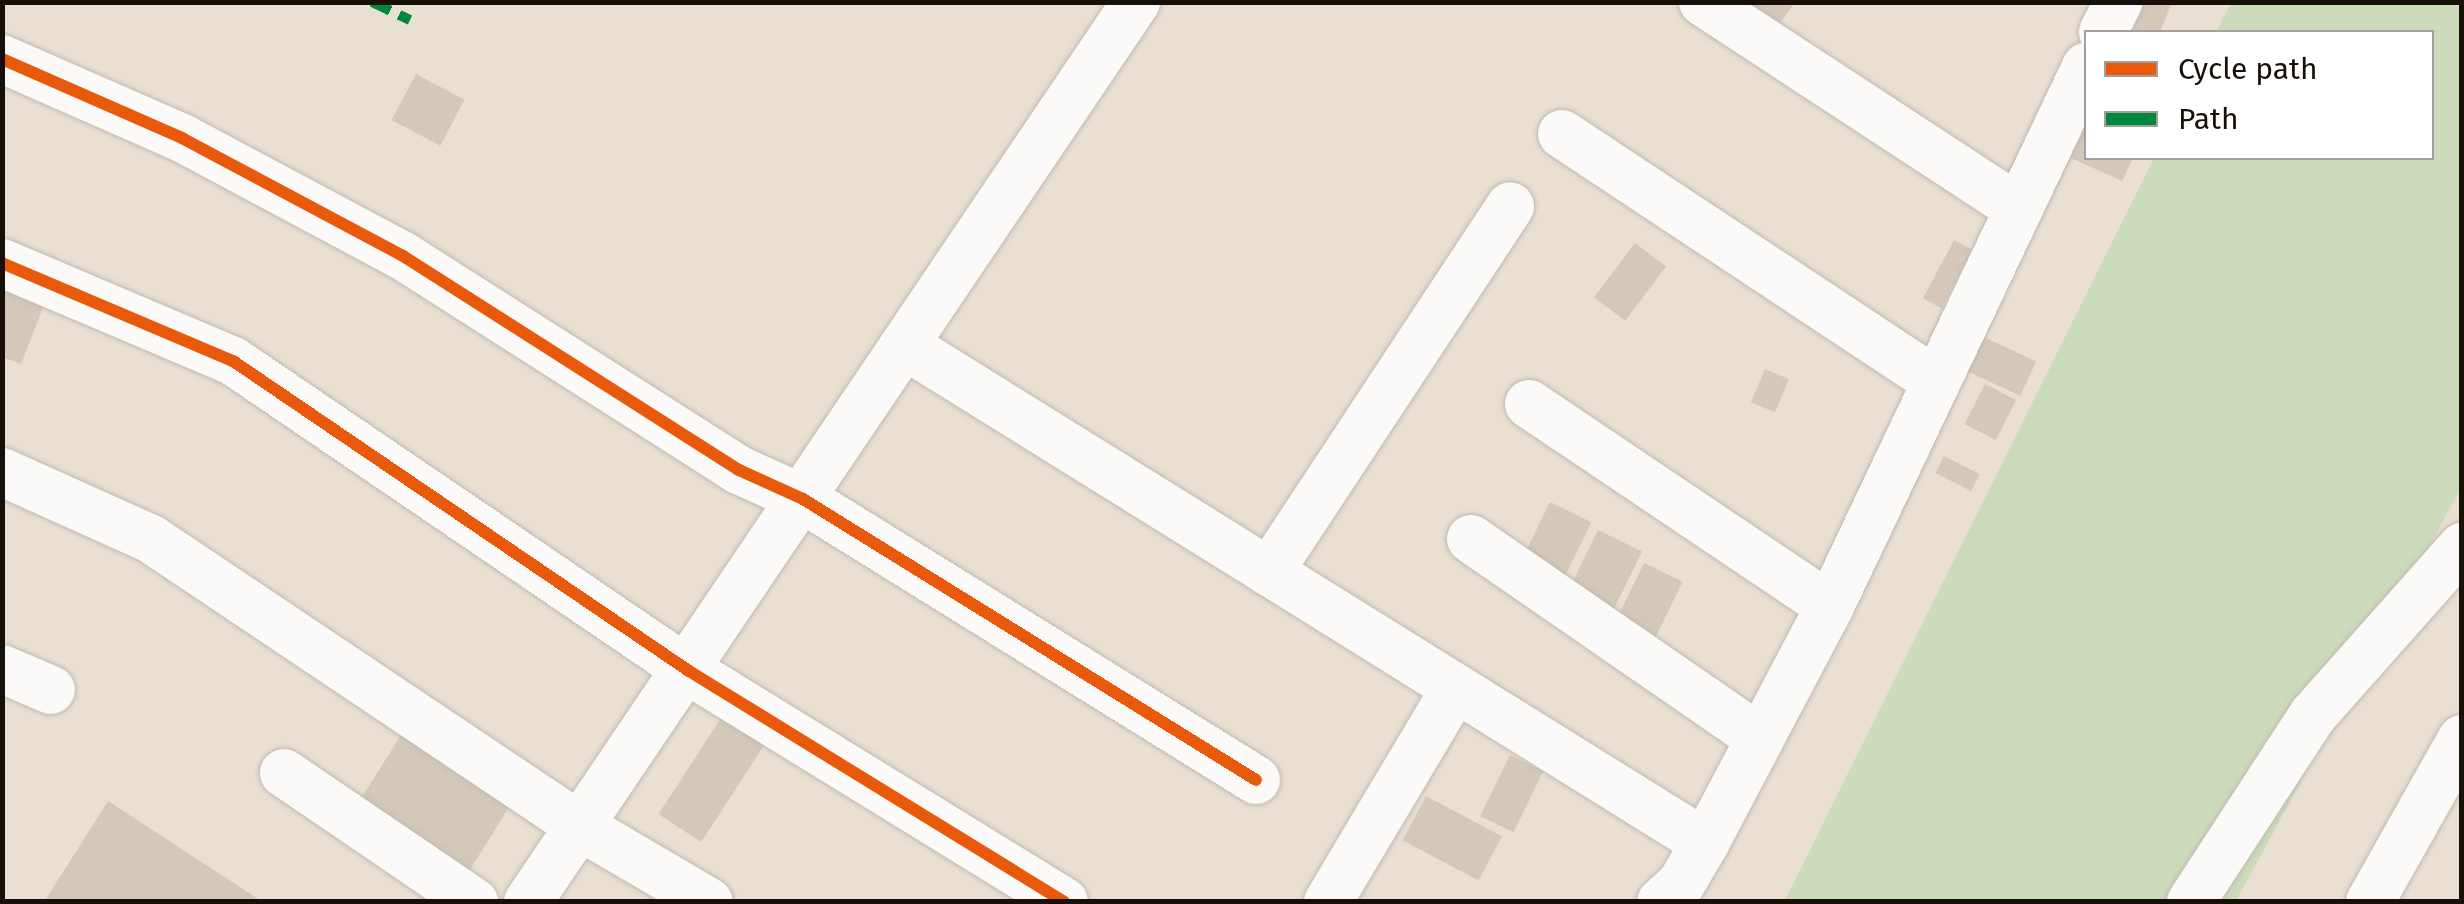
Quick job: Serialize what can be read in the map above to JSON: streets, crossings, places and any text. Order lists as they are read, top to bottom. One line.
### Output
{"legend":["Cycle path","Path"]}
